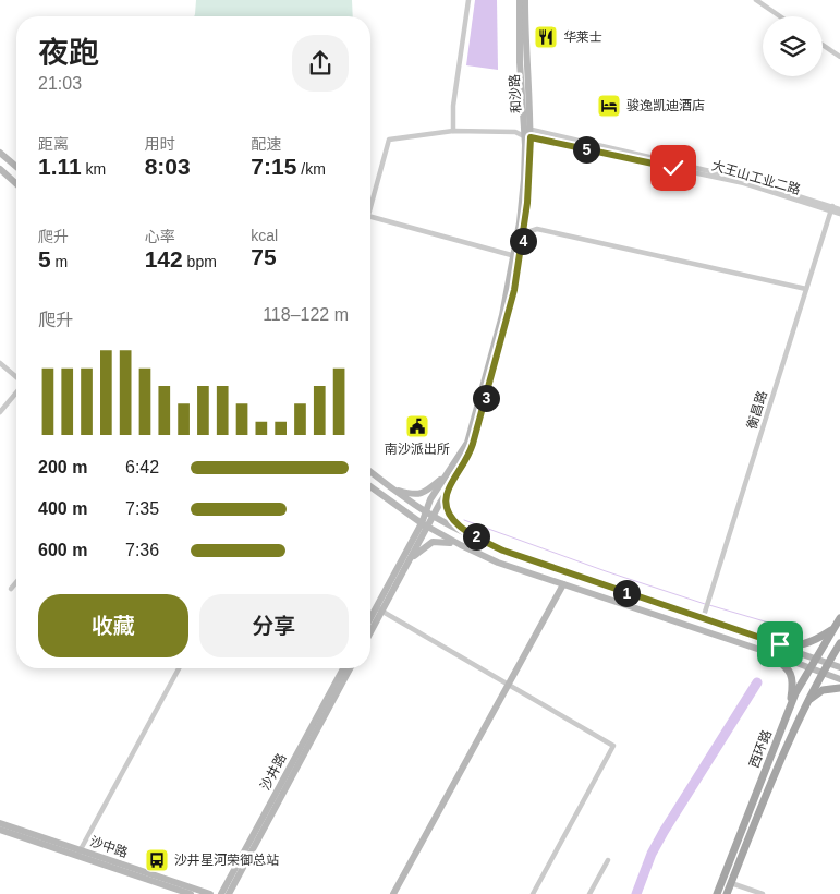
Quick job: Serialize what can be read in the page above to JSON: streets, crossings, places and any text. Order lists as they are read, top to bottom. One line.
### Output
{"streets":{"main road":["和沙路","西环路","沙井路","沙中路"],"street":["大王山工业二路","衡昌路"]},"crossings":[["和沙路","大王山工业二路"],["大王山工业二路","衡昌路"]],"places":{"restaurant":["华莱士"],"hotel":["骏逸凯迪酒店"],"public building":["南沙派出所"],"bus stop":["沙井星河荣御总站"]},"page":{"heading":["夜跑","21:03"],"stats":[["距离","1.11 km"],["用时","8:03"],["配速","7:15 /km"],["爬升","5 m"],["心率","142 bpm"],["kcal","75"]],"pins":["5","4","3","2","1"],"chart":["爬升","118–122 m"],"list":[{"name":"200 m","note":"6:42"},{"name":"400 m","note":"7:35"},{"name":"600 m","note":"7:36"}],"buttons":["收藏","分享"]}}
